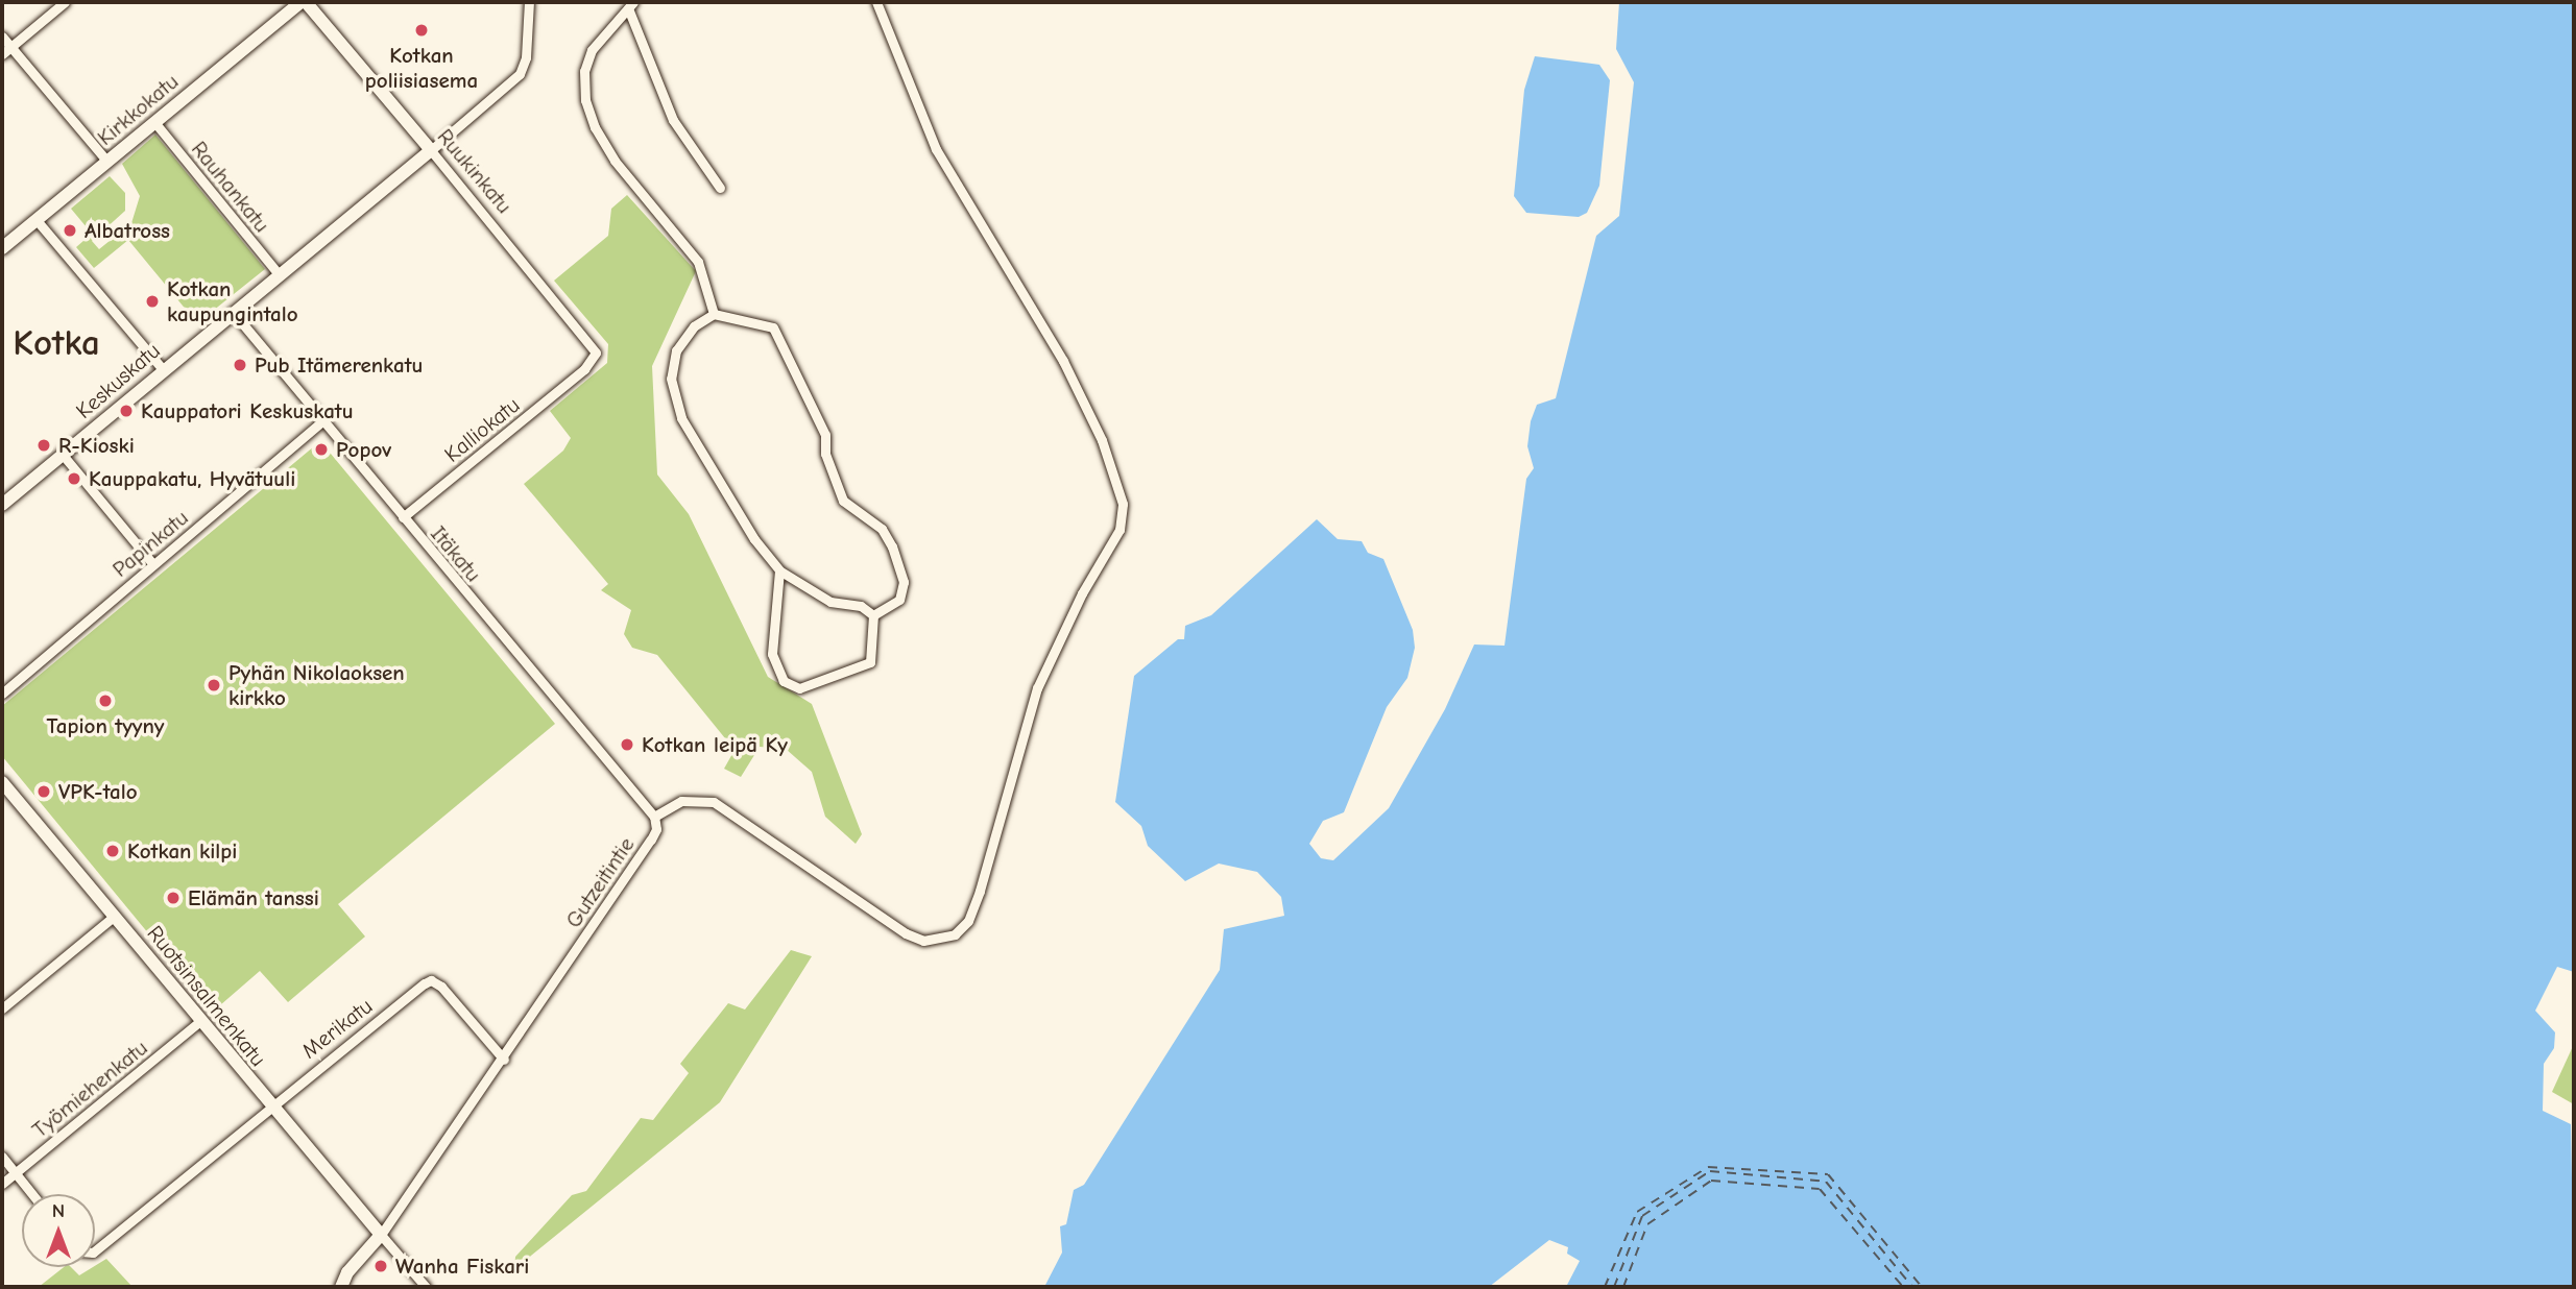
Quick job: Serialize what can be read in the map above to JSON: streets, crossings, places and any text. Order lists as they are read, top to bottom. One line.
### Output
{"streets":{"main road":["Kirkkokatu","Ruukinkatu","Keskuskatu","Ruotsinsalmenkatu"],"street":["Rauhankatu","Kalliokatu","Papinkatu","Itäkatu","Gutzeitintie","Merikatu","Työmiehenkatu"]},"crossings":[["Kirkkokatu","Ruukinkatu"],["Kirkkokatu","Rauhankatu"],["Ruukinkatu","Keskuskatu"],["Ruukinkatu","Kalliokatu"],["Rauhankatu","Keskuskatu"],["Keskuskatu","Itäkatu"],["Kalliokatu","Itäkatu"],["Papinkatu","Itäkatu"],["Itäkatu","Gutzeitintie"],["Gutzeitintie","Ruotsinsalmenkatu"],["Gutzeitintie","Merikatu"],["Ruotsinsalmenkatu","Merikatu"],["Ruotsinsalmenkatu","Työmiehenkatu"]],"districts":["Kotka"],"places":["Kotkan poliisiasema","Albatross","Kotkan kaupungintalo","Pub Itämerenkatu","Kauppatori Keskuskatu","R-Kioski","Popov","Kauppakatu, Hyvätuuli","Pyhän Nikolaoksen kirkko","Tapion tyyny","Kotkan leipä Ky","VPK-talo","Kotkan kilpi","Elämän tanssi","Wanha Fiskari"],"north":"top"}
